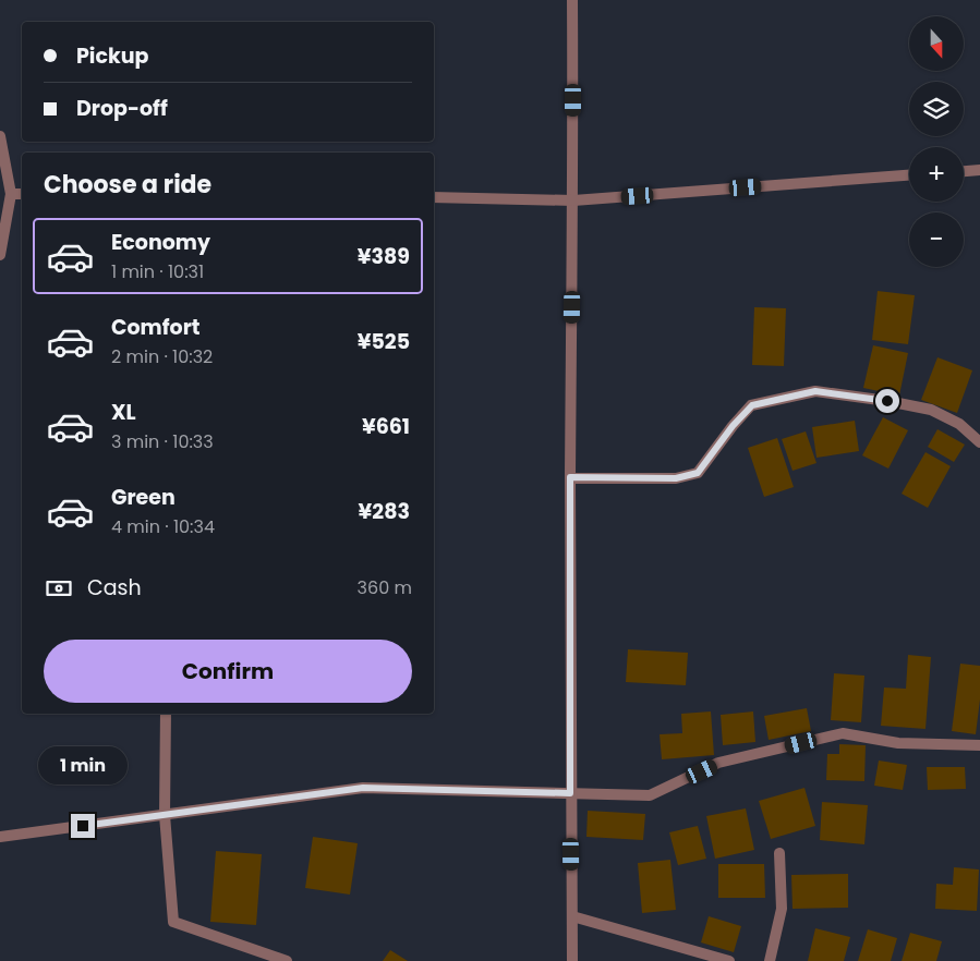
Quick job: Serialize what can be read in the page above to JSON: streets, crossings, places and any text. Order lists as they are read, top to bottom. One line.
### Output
{"north":"bottom","page":{"map_buttons":["+","−"],"banner":["Pickup","Drop-off"],"heading":"Choose a ride","list":[{"name":"Economy","note":"1 min · 10:31","value":"¥389"},{"name":"Comfort","note":"2 min · 10:32","value":"¥525"},{"name":"XL","note":"3 min · 10:33","value":"¥661"},{"name":"Green","note":"4 min · 10:34","value":"¥283"}],"pay":["Cash","360 m"],"buttons":"Confirm","bubble":"1 min"}}
